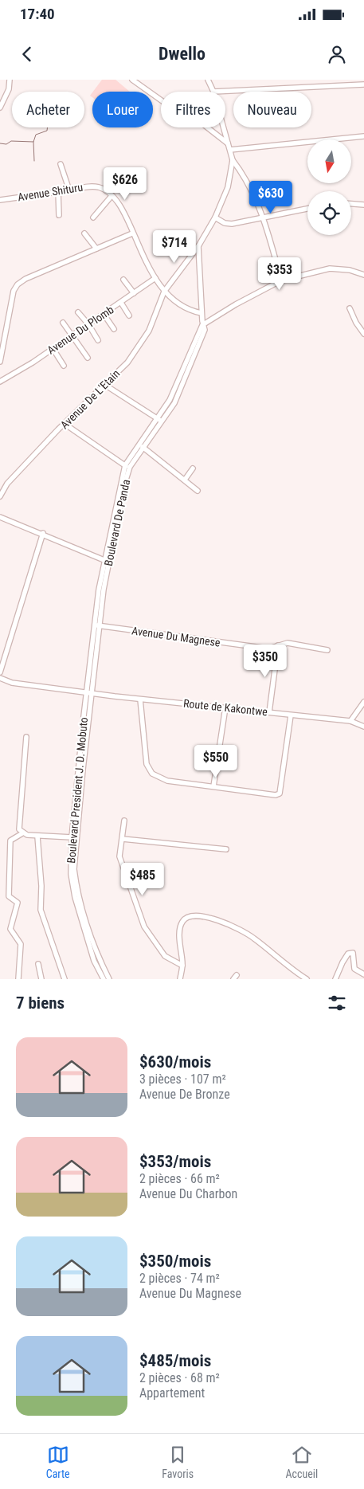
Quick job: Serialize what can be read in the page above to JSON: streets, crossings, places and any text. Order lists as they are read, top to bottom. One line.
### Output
{"streets":{"street":["Avenue Shituru","Avenue Du Plomb","Avenue De L'Etain","Boulevard De Panda","Avenue Du Magnese","Route de Kakontwe","Boulevard President J. D. Mobuto"]},"crossings":[["Avenue Shituru","Avenue Du Plomb"],["Avenue Shituru","Avenue De L'Etain"],["Avenue Shituru","Boulevard De Panda"],["Avenue De L'Etain","Boulevard De Panda"],["Boulevard De Panda","Avenue Du Magnese"],["Boulevard De Panda","Route de Kakontwe"],["Boulevard De Panda","Boulevard President J. D. Mobuto"],["Route de Kakontwe","Boulevard President J. D. Mobuto"]],"north":"bottom","page":{"status":"17:40","header":"Dwello","chip":["Acheter","Louer","Filtres","Nouveau"],"price":["$626","$630","$714","$353","$350","$550","$485"],"heading":"7 biens","list":[{"name":"$630/mois","note":"3 pièces · 107 m² · Avenue De Bronze"},{"name":"$353/mois","note":"2 pièces · 66 m² · Avenue Du Charbon"},{"name":"$350/mois","note":"2 pièces · 74 m² · Avenue Du Magnese"},{"name":"$485/mois","note":"2 pièces · 68 m² · Appartement"}],"tabs":["Carte","Favoris","Accueil"]}}
